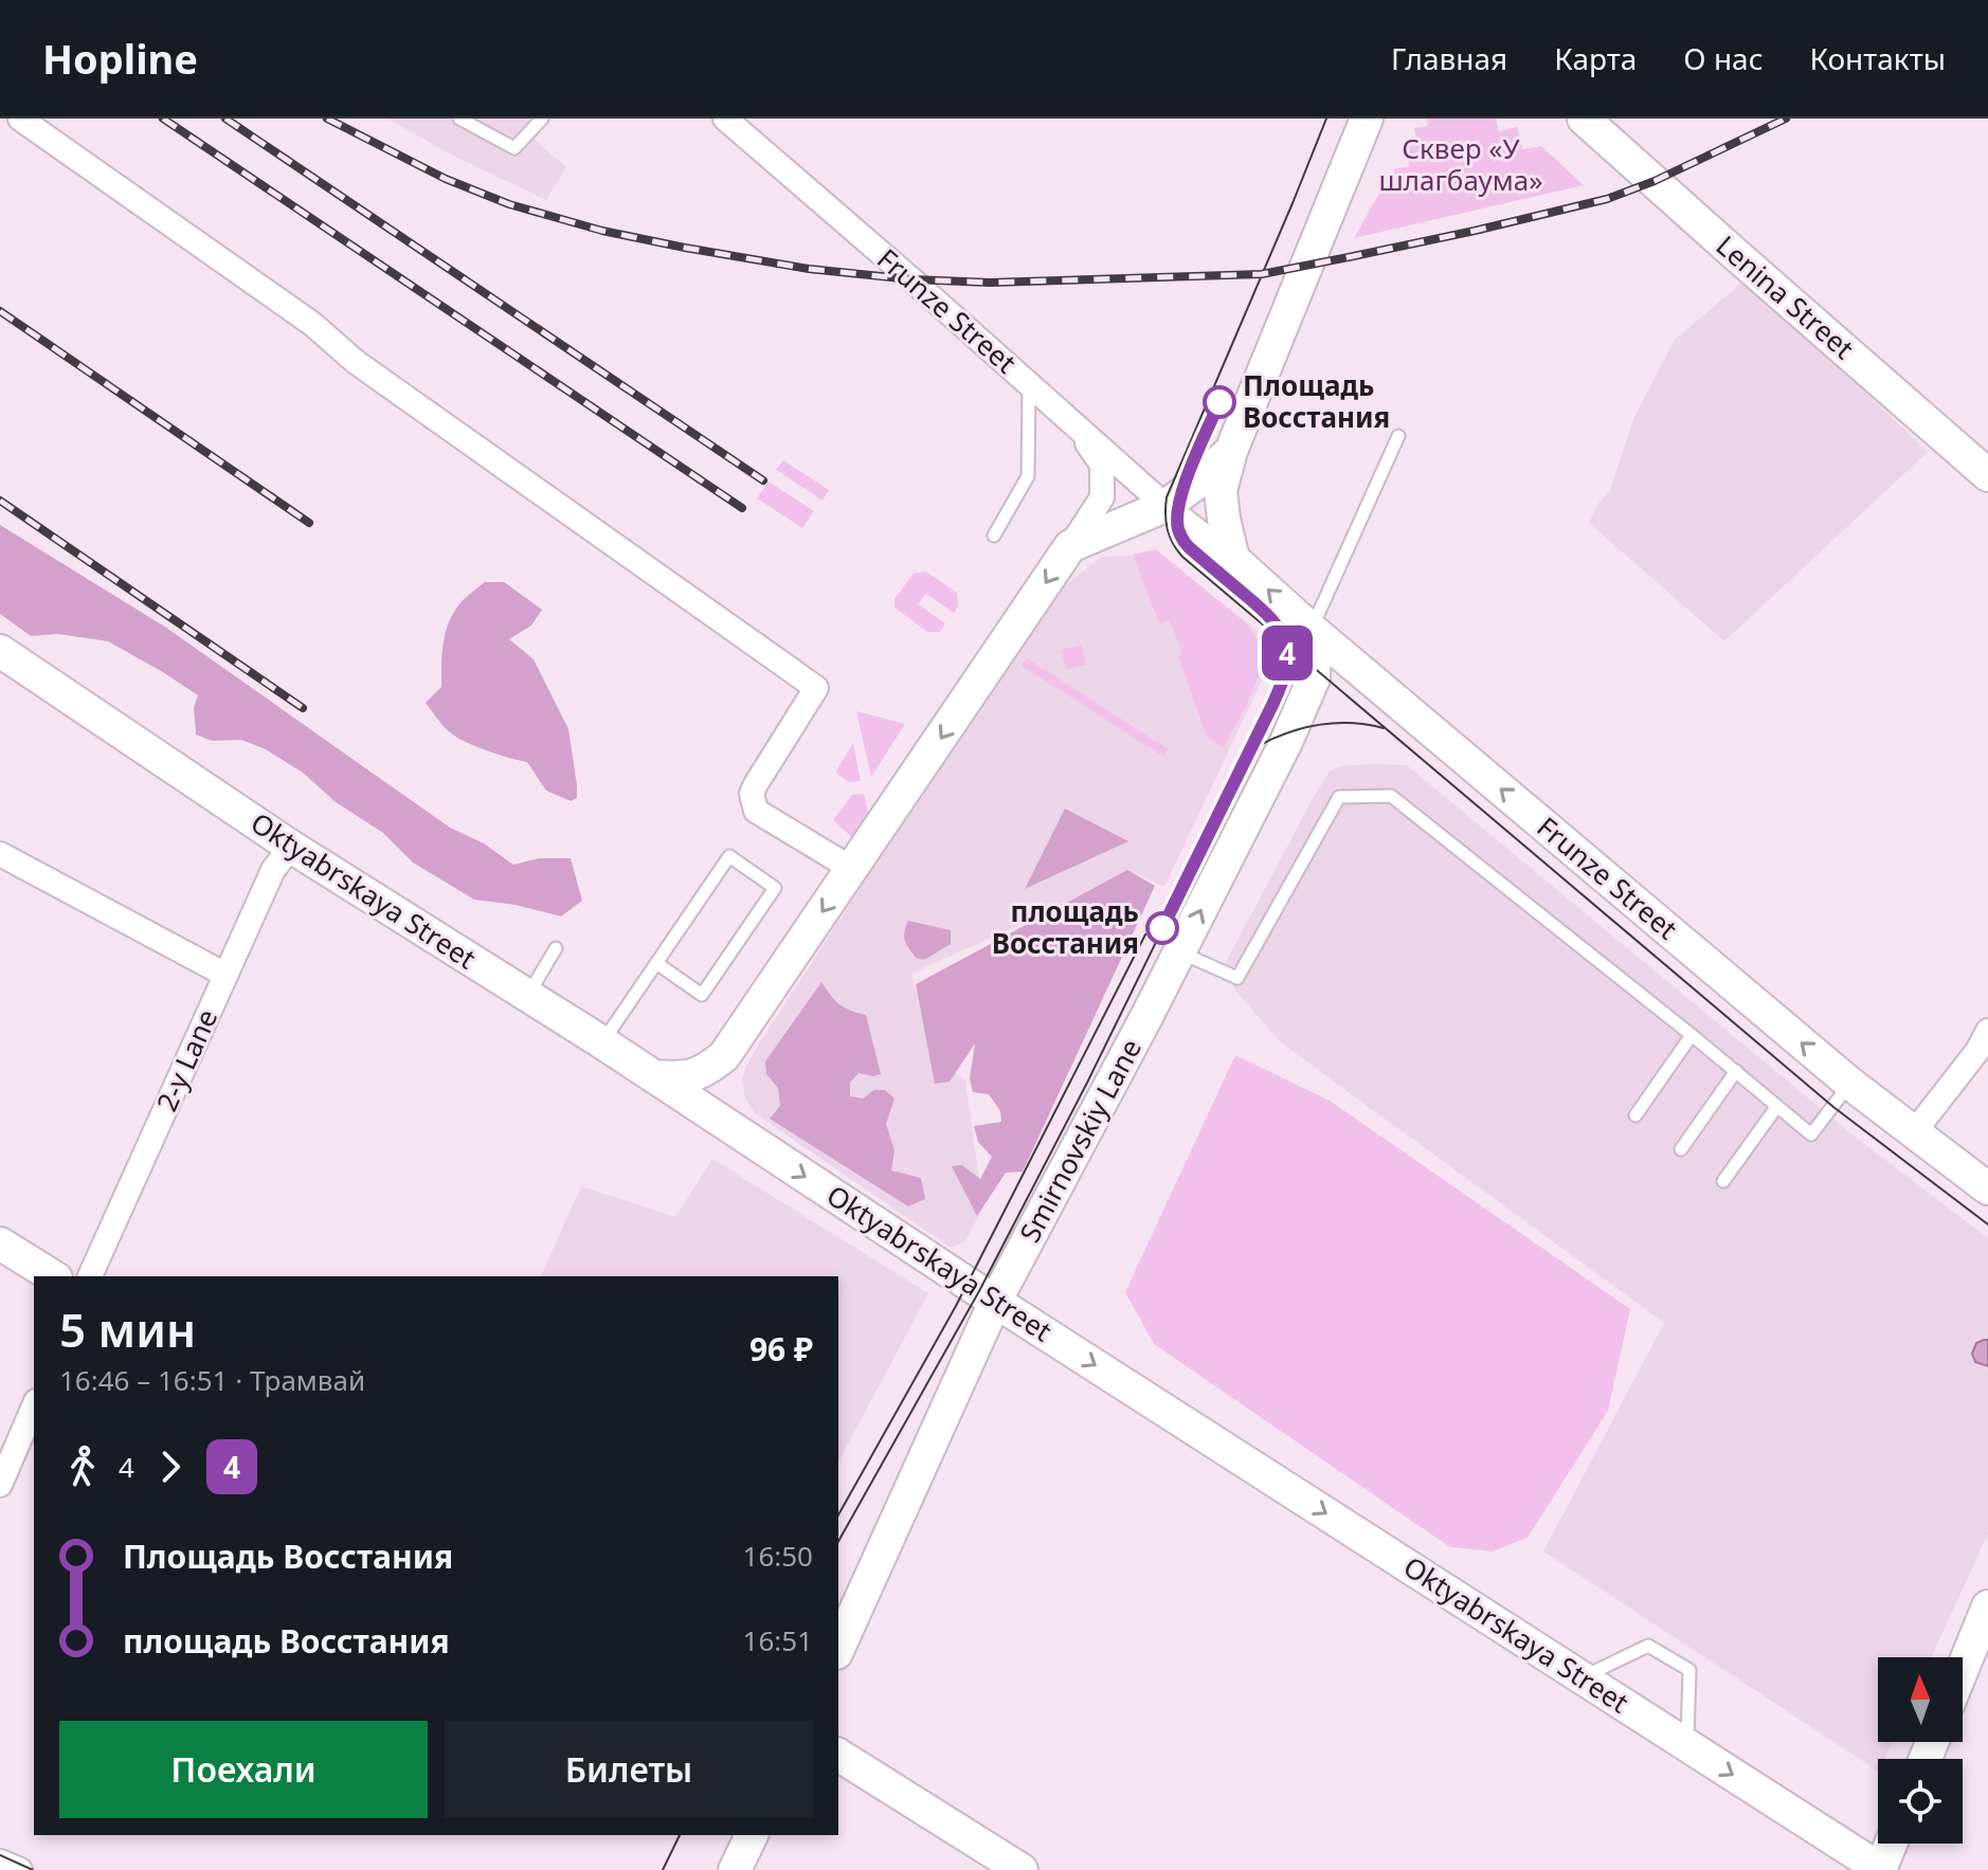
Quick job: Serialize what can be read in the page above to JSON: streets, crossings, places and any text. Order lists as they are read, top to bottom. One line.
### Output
{"streets":{"main road":["Lenina Street","Frunze Street","Oktyabrskaya Street","Smirnovskiy Lane"],"street":["2-y Lane"]},"crossings":[["Frunze Street","Smirnovskiy Lane"],["Oktyabrskaya Street","2-y Lane"],["Oktyabrskaya Street","Smirnovskiy Lane"]],"one_way":["Frunze Street","Oktyabrskaya Street"],"parks":["Сквер «У шлагбаума»"],"places":["Площадь Восстания","площадь Восстания"],"lines":["tram line 4"],"north":"top","page":{"header":"Hopline","nav":["Главная","Карта","О нас","Контакты"],"on_map":"4","heading":["5 мин","16:46 – 16:51 · Трамвай","96 ₽"],"legs":["4","4"],"list":[{"name":"Площадь Восстания","value":"16:50"},{"name":"площадь Восстания","value":"16:51"}],"buttons":["Поехали","Билеты"]}}
